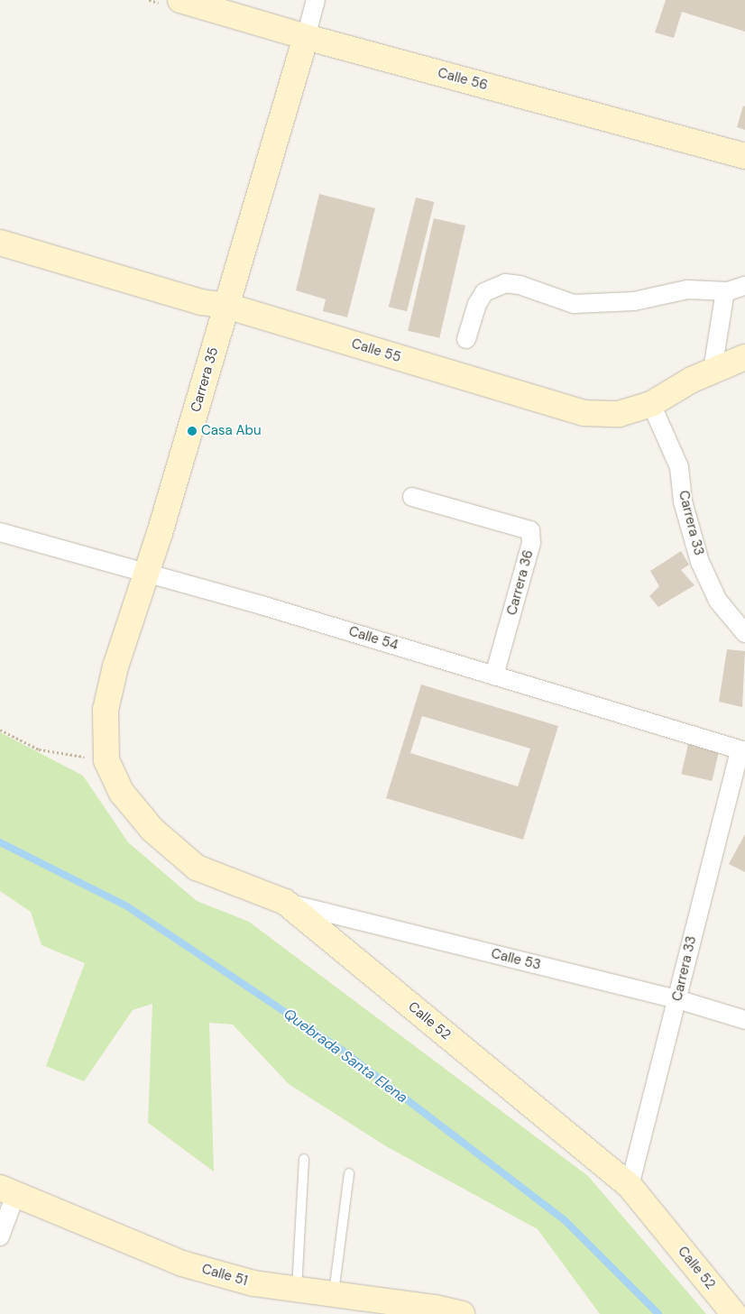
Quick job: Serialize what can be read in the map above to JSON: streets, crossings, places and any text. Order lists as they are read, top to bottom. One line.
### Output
{"streets":{"street":["Calle 56","Calle 55","Carrera 35","Carrera 33","Carrera 36","Calle 54","Calle 53","Calle 52","Calle 51"]},"crossings":[["Calle 56","Carrera 35"],["Calle 55","Carrera 35"],["Calle 55","Carrera 33"],["Carrera 35","Calle 54"],["Carrera 35","Calle 52"],["Carrera 33","Calle 54"],["Carrera 33","Calle 53"],["Carrera 33","Calle 52"],["Carrera 36","Calle 54"],["Calle 53","Calle 52"]],"water":["Quebrada Santa Elena"],"places":["Casa Abu"]}
